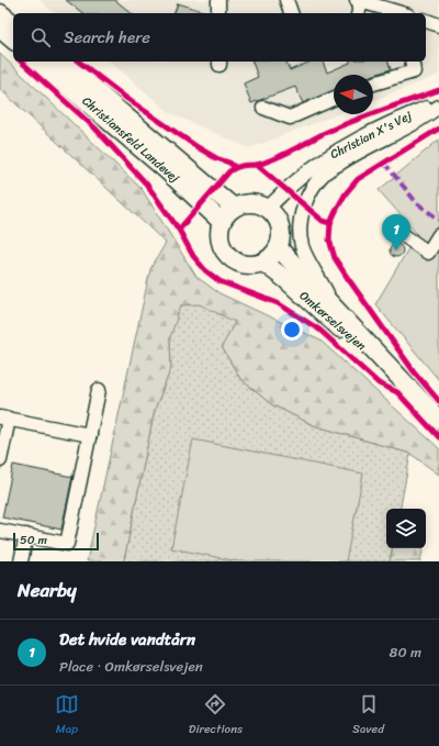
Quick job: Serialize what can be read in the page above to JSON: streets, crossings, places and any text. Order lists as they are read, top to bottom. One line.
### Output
{"streets":{"main road":["Christiansfeld Landevej","Omkørselsvejen"],"street":["Christian X's Vej"]},"crossings":[["Christian X's Vej","Christiansfeld Landevej"],["Christian X's Vej","Omkørselsvejen"],["Christiansfeld Landevej","Omkørselsvejen"]],"scale_bar":"50 m","north":"left","page":{"search":"Search here","pins":"1","scale":"50 m","heading":"Nearby","list":[{"mark":"1","name":"Det hvide vandtårn","note":"Place · Omkørselsvejen","value":"80 m"}],"nav":["Map","Directions","Saved"]}}
